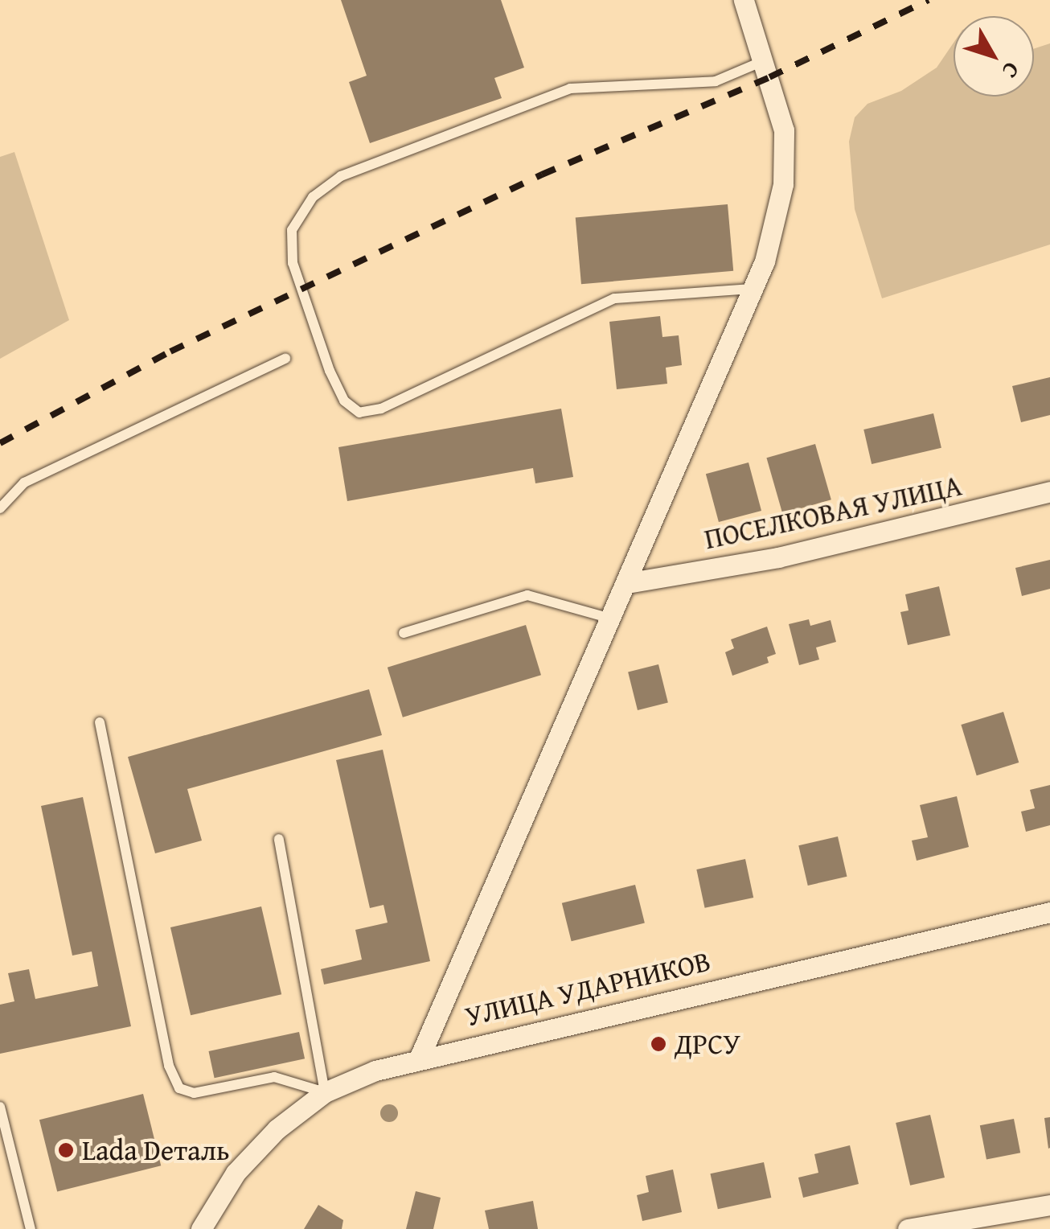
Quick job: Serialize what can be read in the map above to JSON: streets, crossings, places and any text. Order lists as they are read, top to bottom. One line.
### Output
{"streets":{"street":["ПОСЕЛКОВАЯ УЛИЦА","УЛИЦА УДАРНИКОВ"]},"places":["ДРСУ","Lada Dеталь"],"north":"bottom right"}
